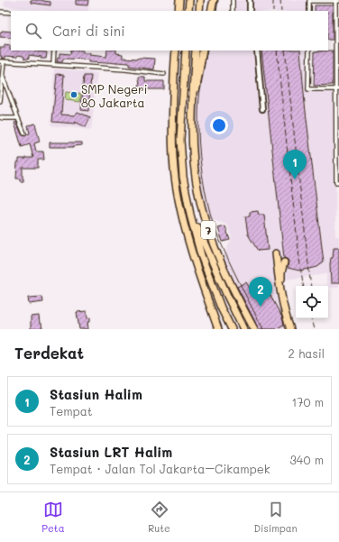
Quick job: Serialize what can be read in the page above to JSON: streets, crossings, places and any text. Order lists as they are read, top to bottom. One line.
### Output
{"streets":{"highway":["7"]},"places":["SMP Negeri 80 Jakarta"],"page":{"search":"Cari di sini","pins":["1","2"],"heading":["Terdekat","2 hasil"],"list":[{"mark":"1","name":"Stasiun Halim","note":"Tempat","value":"170 m"},{"mark":"2","name":"Stasiun LRT Halim","note":"Tempat · Jalan Tol Jakarta–Cikampek","value":"340 m"}],"nav":["Peta","Rute","Disimpan"]}}
